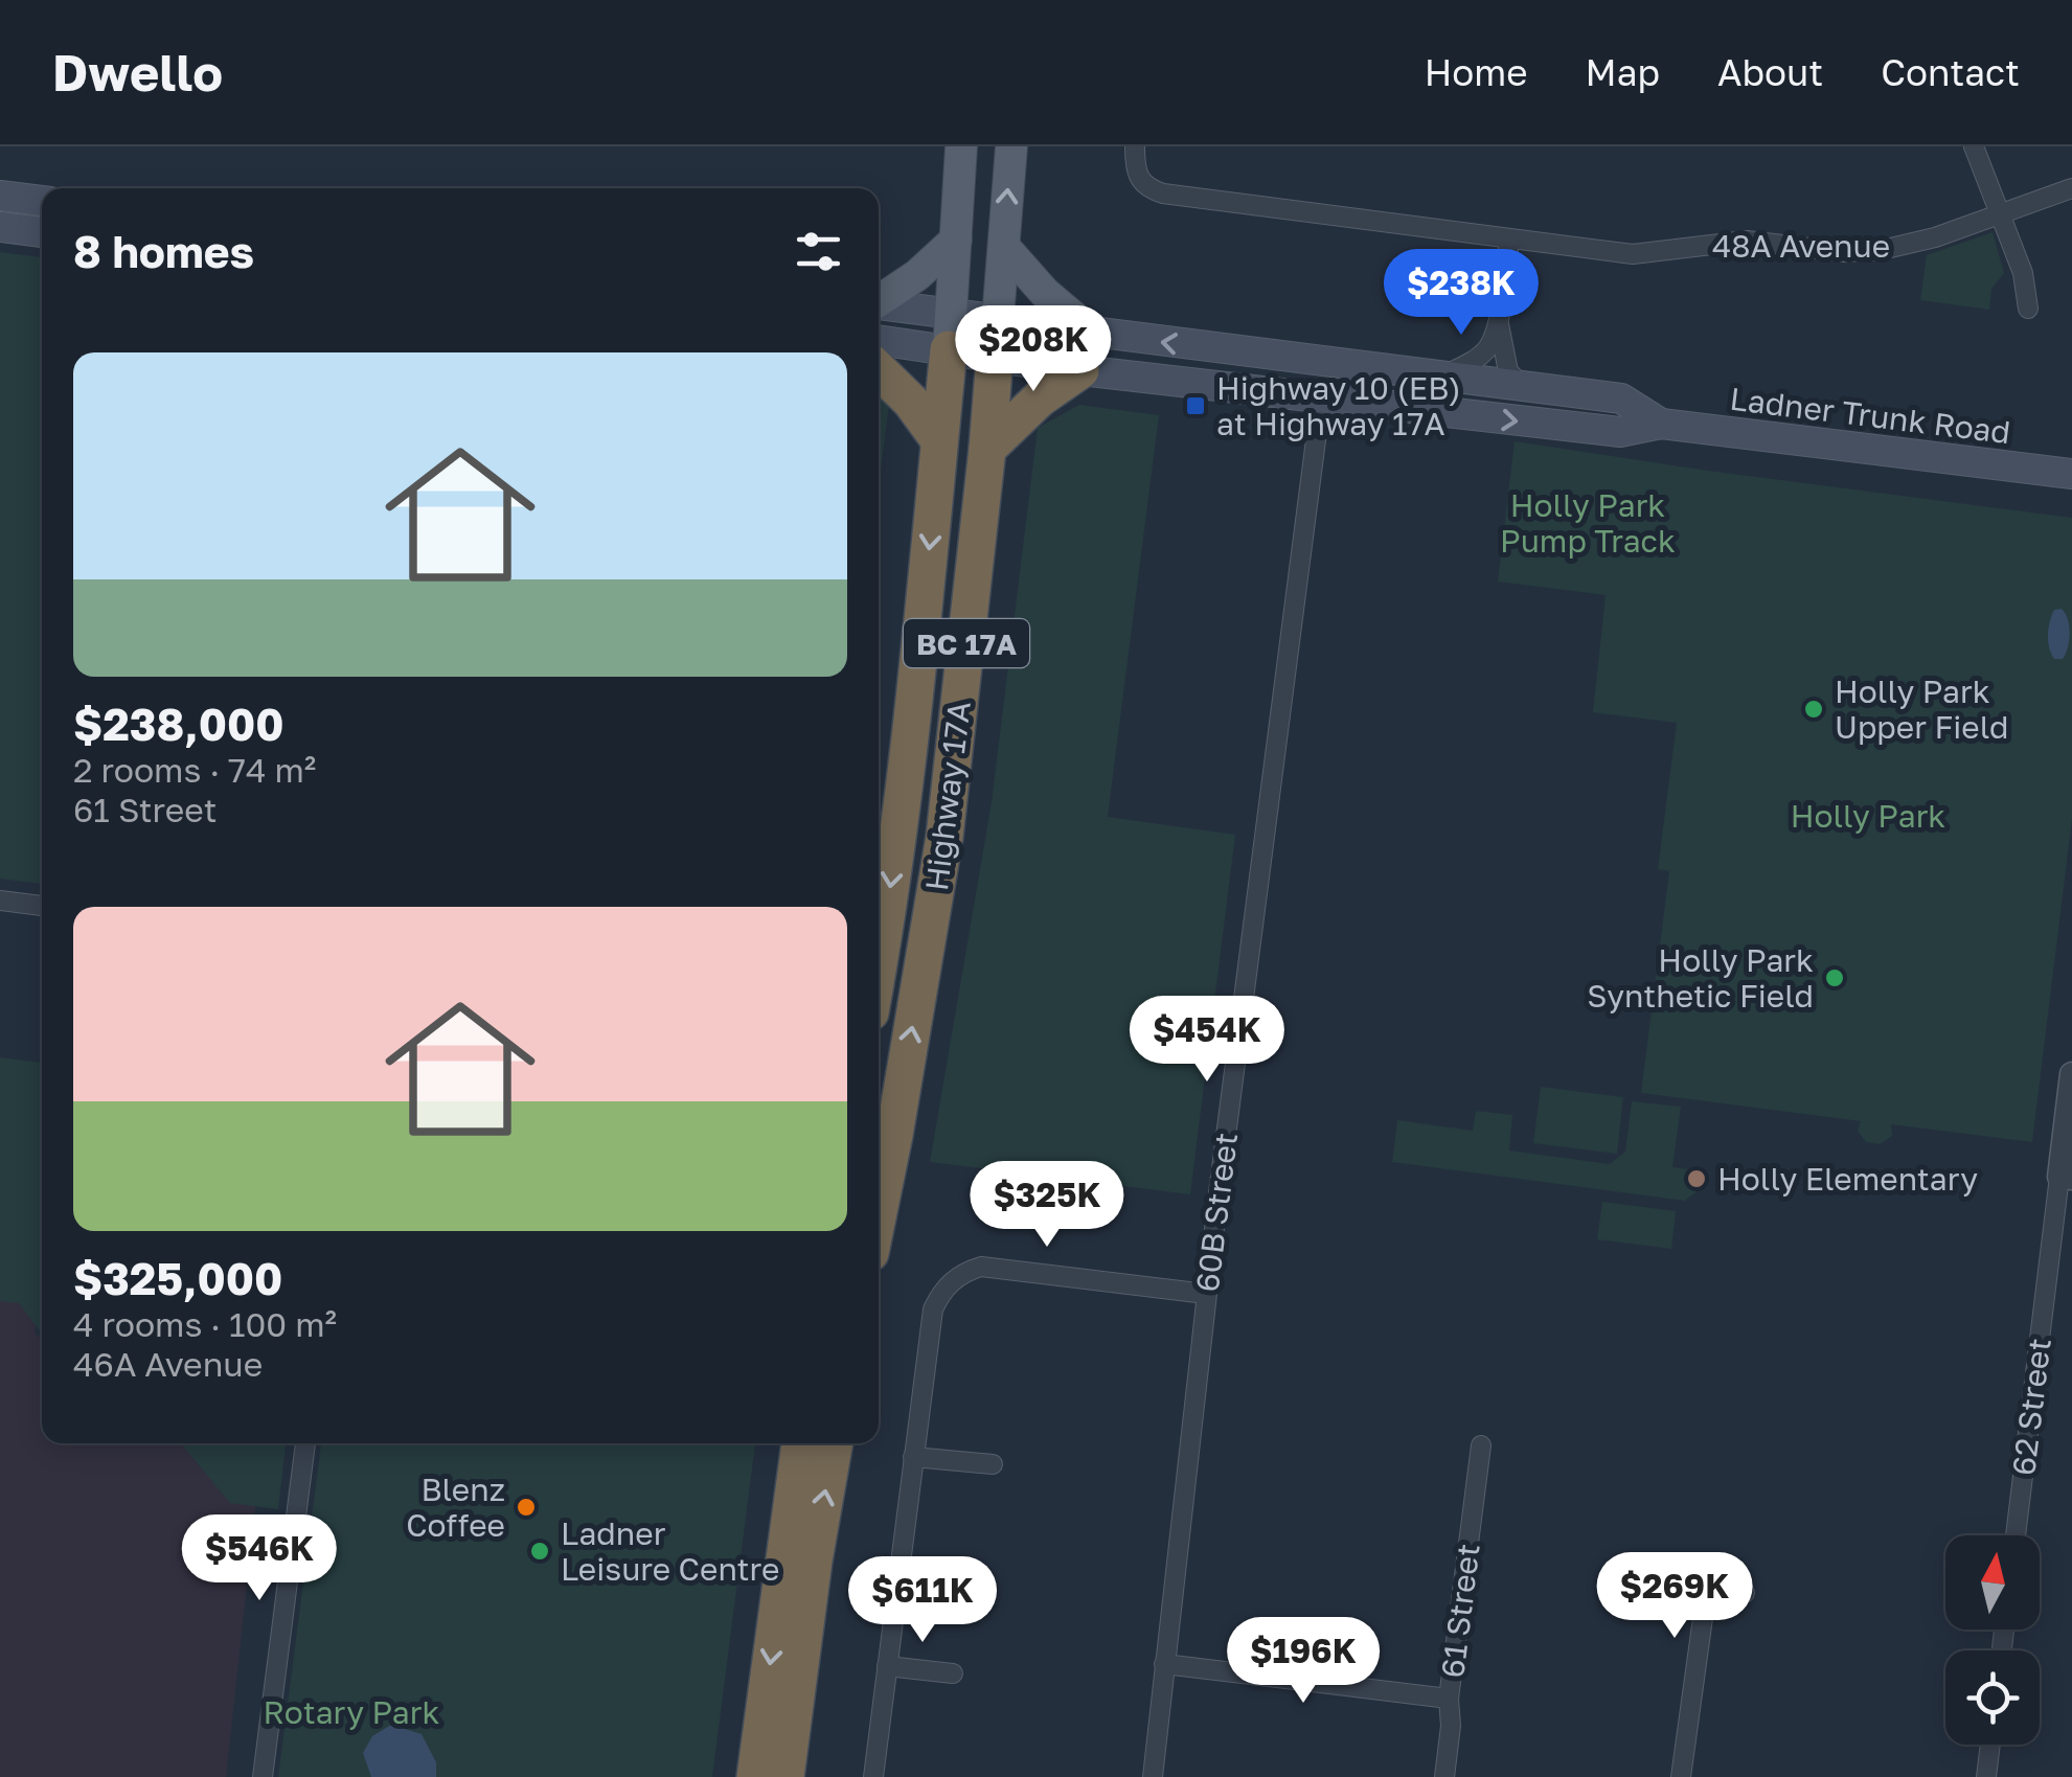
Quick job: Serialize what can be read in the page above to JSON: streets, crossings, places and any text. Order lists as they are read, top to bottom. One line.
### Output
{"streets":{"highway":["BC 17A","Highway 17A"],"main road":["Ladner Trunk Road"],"street":["48A Avenue","60B Street","62 Street","61 Street"]},"crossings":[["Ladner Trunk Road","Highway 17A"],["Ladner Trunk Road","60B Street"]],"parks":["Holly Park Pump Track","Holly Park","Rotary Park"],"places":{"transit":["Highway 10 (EB) at Highway 17A"],"other":["Holly Park Upper Field","Holly Park Synthetic Field","Holly Elementary","Blenz Coffee","Ladner Leisure Centre"]},"north":"top","page":{"header":"Dwello","nav":["Home","Map","About","Contact"],"heading":"8 homes","price":["$238K","$208K","$454K","$325K","$546K","$269K","$611K","$196K"],"list":[{"name":"$238,000","note":"2 rooms · 74 m² · 61 Street"},{"name":"$325,000","note":"4 rooms · 100 m² · 46A Avenue"}]}}
